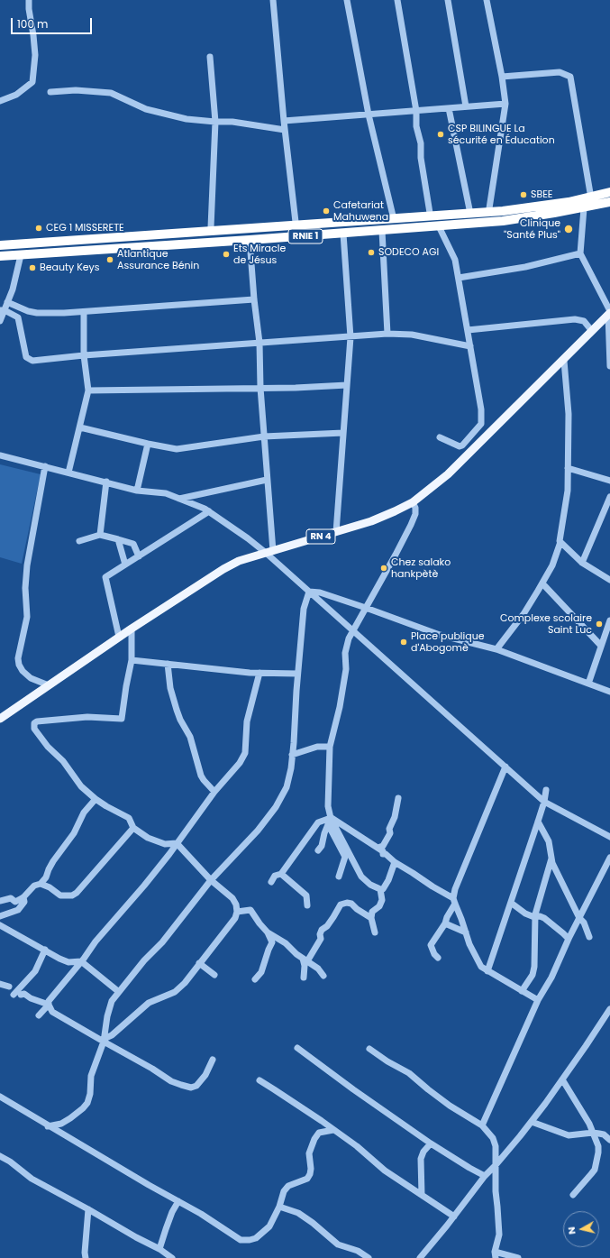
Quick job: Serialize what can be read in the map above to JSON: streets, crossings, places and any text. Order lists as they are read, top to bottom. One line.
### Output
{"streets":{"highway":["RNIE 1"],"main road":["RN 4"]},"places":["CSP BILINGUE La sécurité en Éducation","SBEE","Cafetariat Mahuwena","CEG 1 MISSERETE","Clinique \"Santé Plus\"","SODECO AGI","Ets Miracle de Jésus","Atlantique Assurance Bénin","Beauty Keys","Chez salako hankpètè","Complexe scolaire Saint Luc","Place publique d'Abogomè"],"scale_bar":"100 m","north":"left"}
